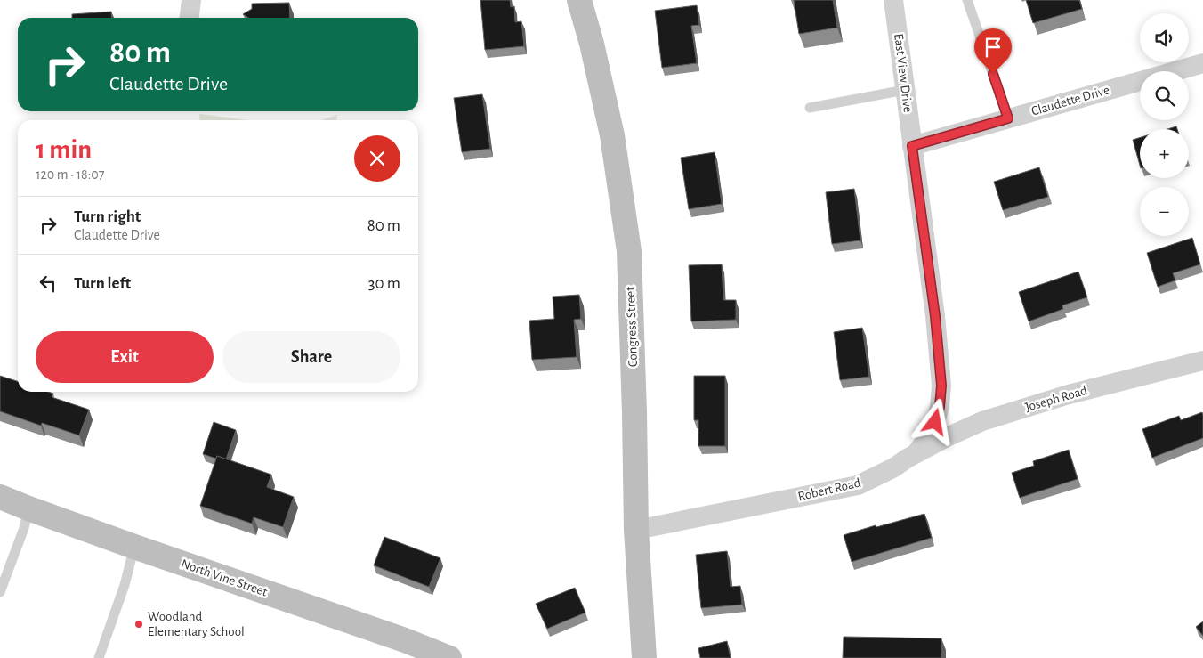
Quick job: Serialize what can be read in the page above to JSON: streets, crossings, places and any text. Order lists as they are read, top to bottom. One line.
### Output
{"streets":{"main road":["Congress Street","North Vine Street"],"street":["East View Drive","Claudette Drive","Joseph Road","Robert Road"]},"crossings":[["East View Drive","Claudette Drive"],["East View Drive","Robert Road"],["Claudette Drive","Robert Road"],["Congress Street","Robert Road"],["Joseph Road","Robert Road"]],"places":["Woodland Elementary School"],"page":{"map_buttons":["+","−"],"turn":["80 m","Claudette Drive"],"heading":["1 min","120 m · 18:07"],"list":[{"name":"Turn right","note":"Claudette Drive","value":"80 m"},{"name":"Turn left","value":"30 m"}],"buttons":["Exit","Share"]}}
